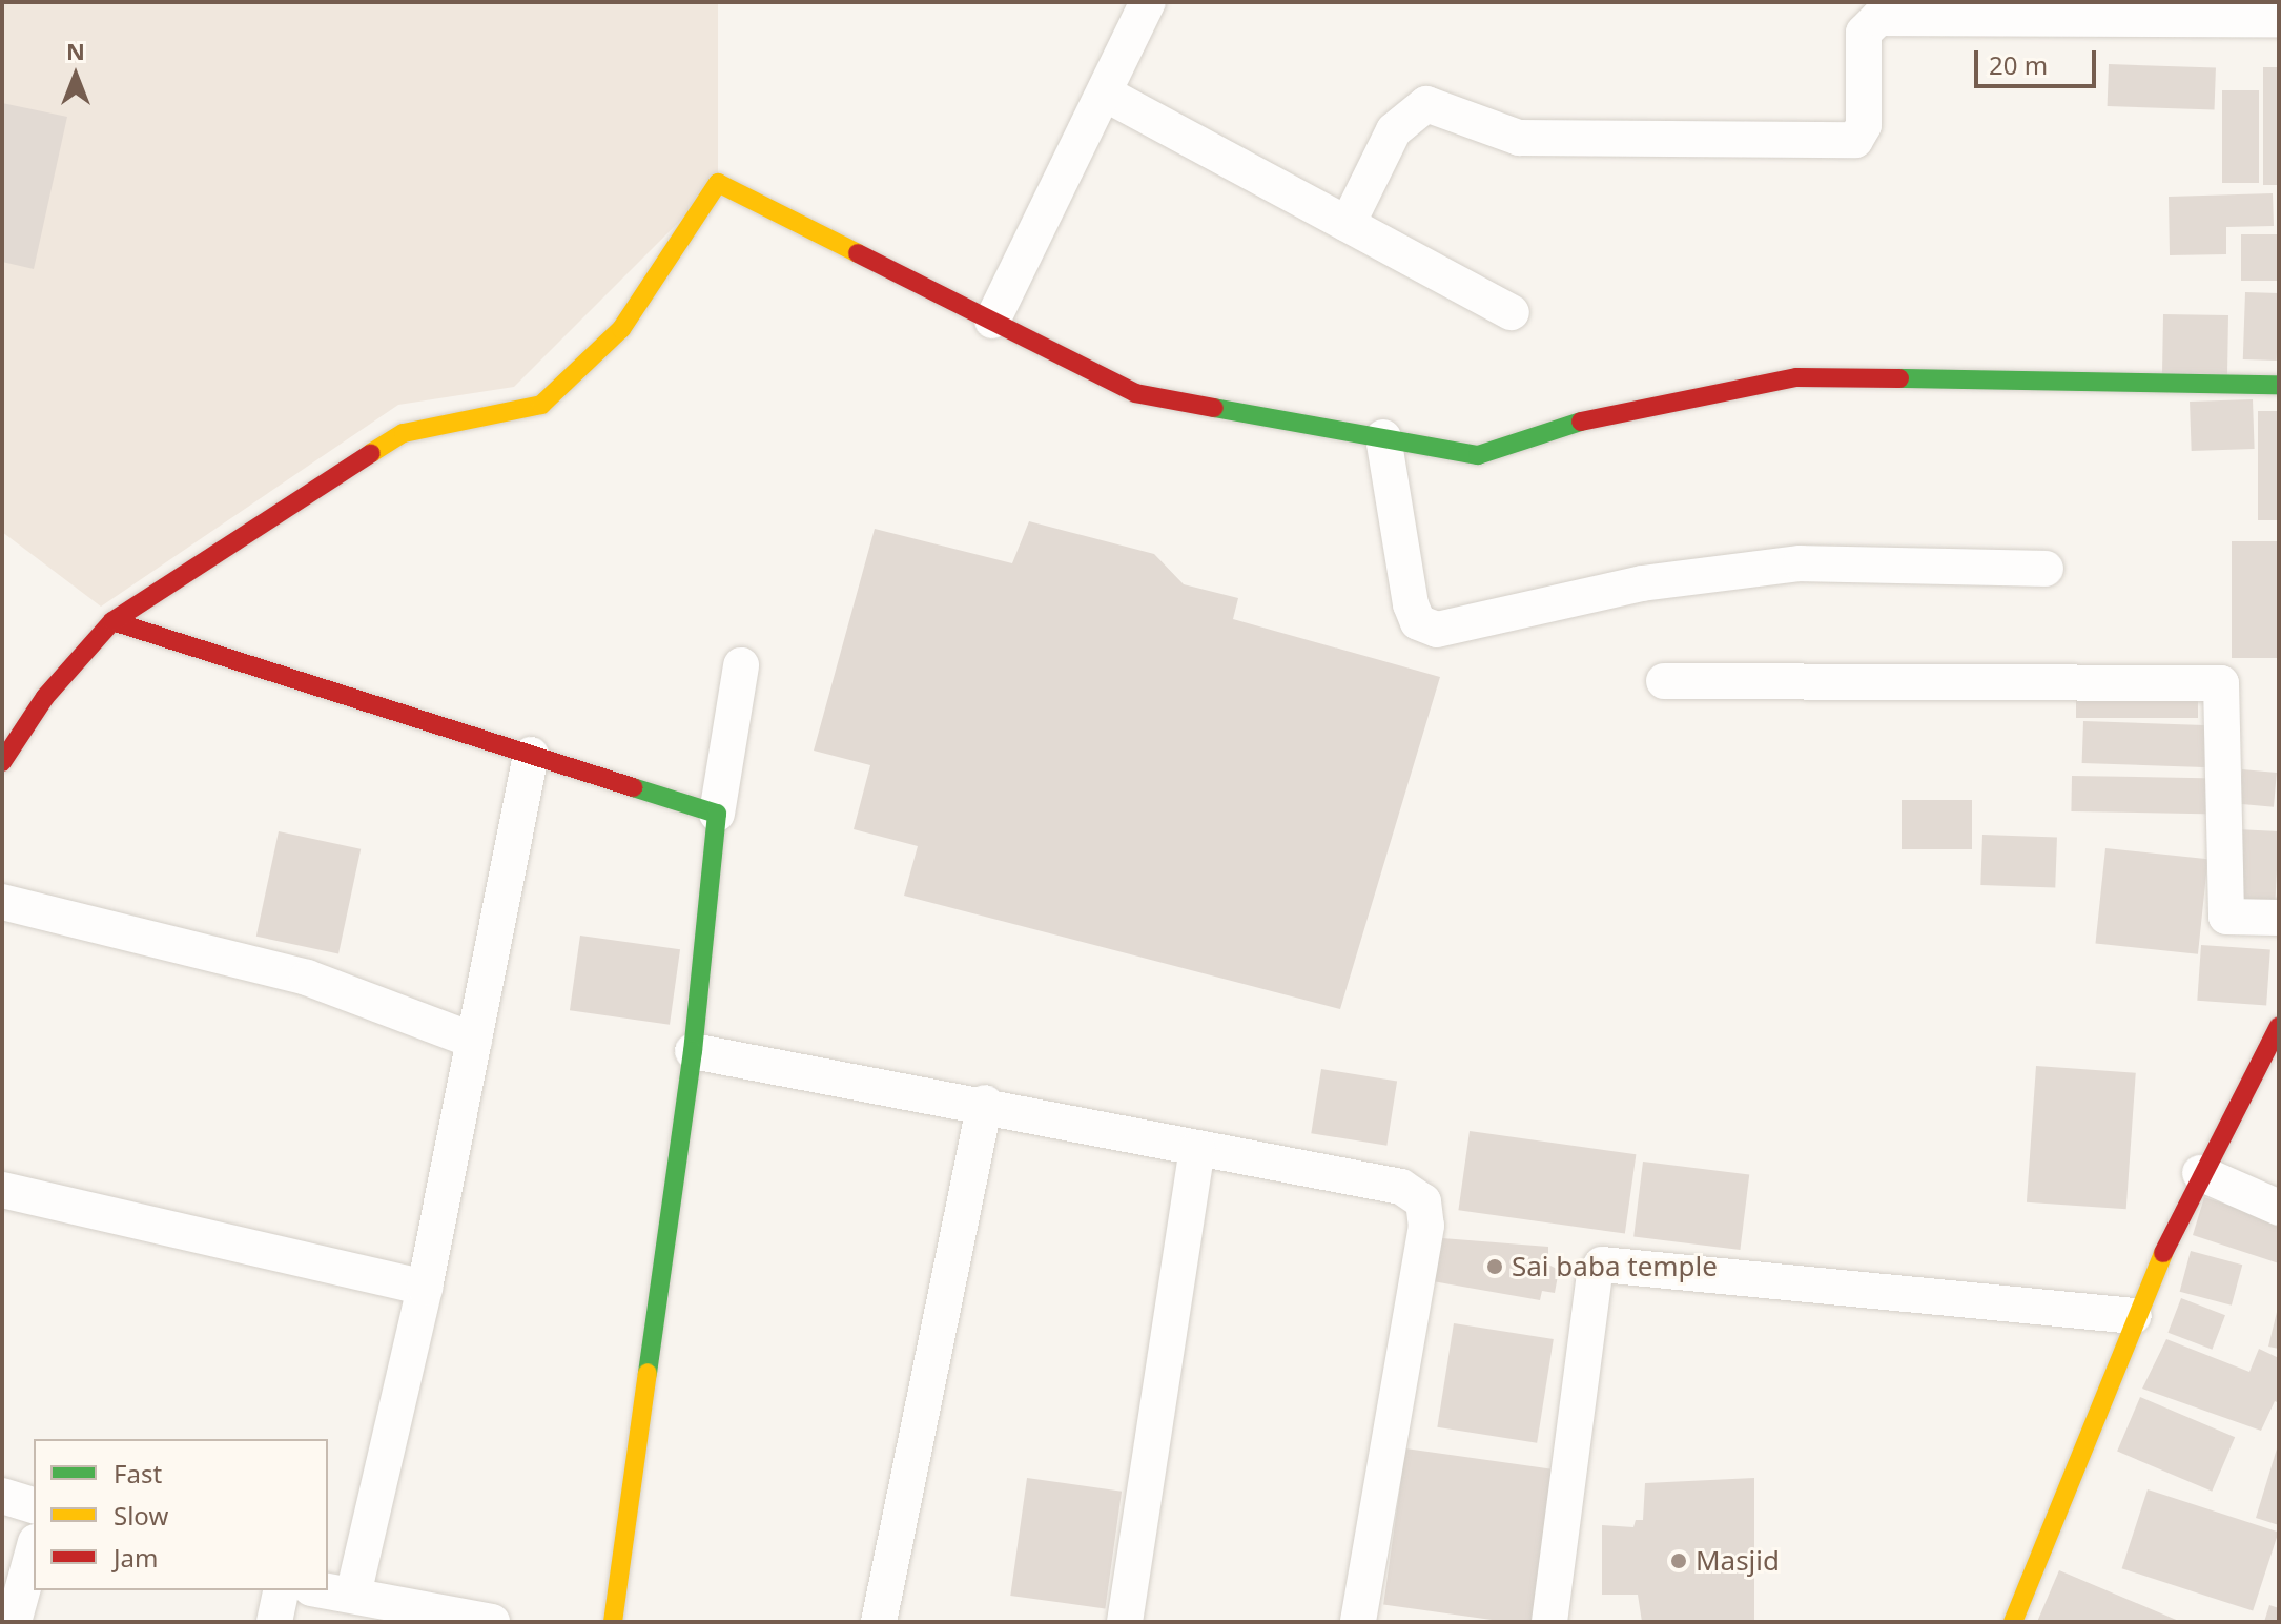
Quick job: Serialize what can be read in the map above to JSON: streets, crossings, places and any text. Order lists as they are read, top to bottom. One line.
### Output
{"places":["Sai baba temple","Masjid"],"legend":["Fast","Slow","Jam"],"scale_bar":"20 m","north":"top"}
